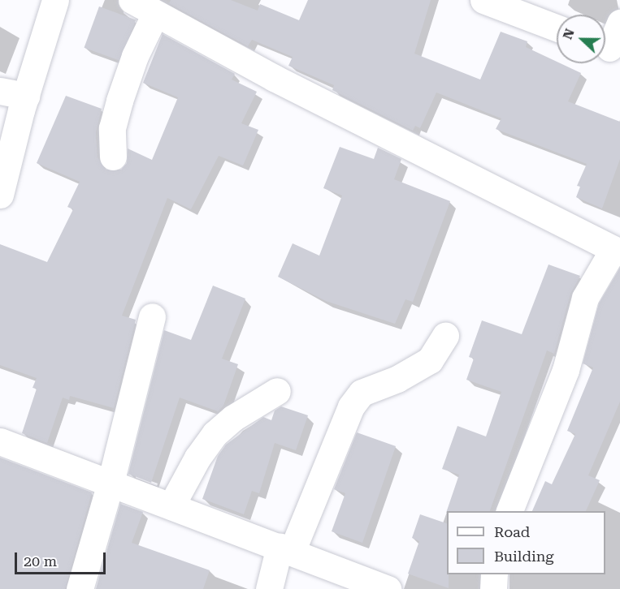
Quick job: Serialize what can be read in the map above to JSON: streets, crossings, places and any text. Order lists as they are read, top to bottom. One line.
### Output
{"legend":["Road","Building"],"scale_bar":"20 m","north":"left"}
